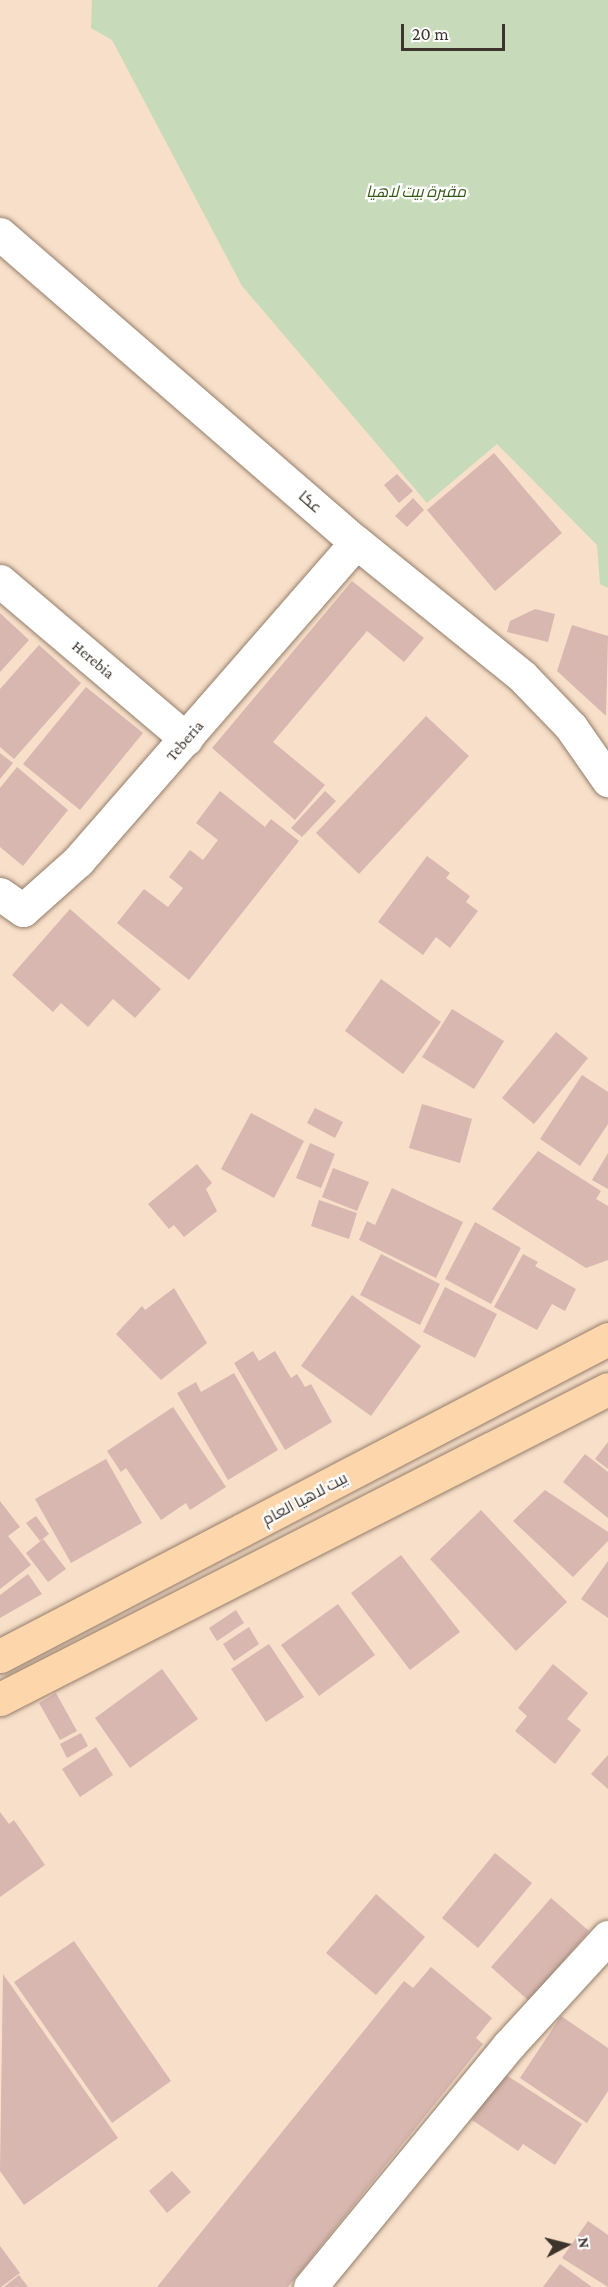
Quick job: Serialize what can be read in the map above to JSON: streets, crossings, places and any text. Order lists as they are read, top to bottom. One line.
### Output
{"streets":{"main road":["بيت لاهيا العام"],"street":["عكا","Herebia","Teberia"]},"crossings":[["عكا","Teberia"],["Herebia","Teberia"]],"parks":["مقبرة بيت لاهيا"],"scale_bar":"20 m","north":"right"}
